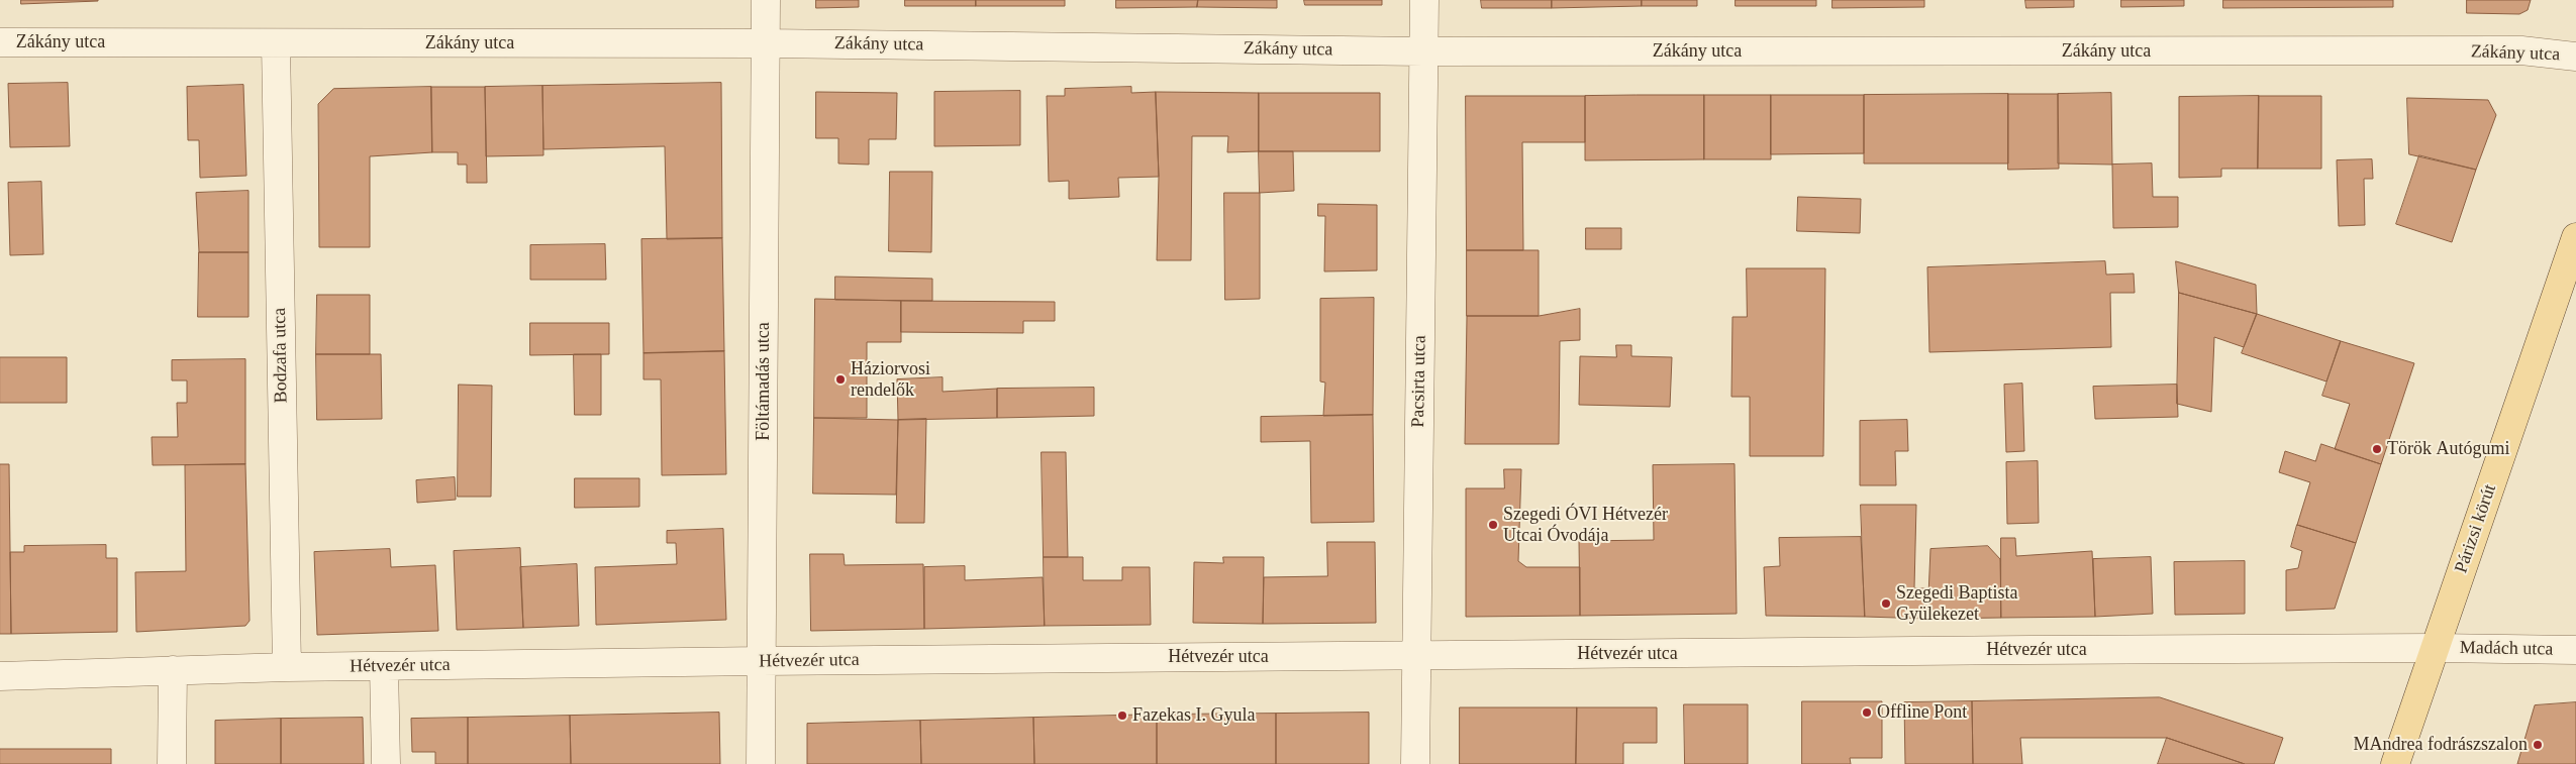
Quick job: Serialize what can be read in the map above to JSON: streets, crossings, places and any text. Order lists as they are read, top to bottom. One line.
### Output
{"streets":{"main road":["Párizsi körút"],"street":["Zákány utca","Bodzafa utca","Föltámadás utca","Pacsirta utca","Madách utca","Hétvezér utca"]},"crossings":[["Zákány utca","Bodzafa utca"],["Zákány utca","Föltámadás utca"],["Zákány utca","Pacsirta utca"],["Bodzafa utca","Hétvezér utca"],["Föltámadás utca","Hétvezér utca"],["Pacsirta utca","Hétvezér utca"],["Párizsi körút","Madách utca"],["Párizsi körút","Hétvezér utca"],["Madách utca","Hétvezér utca"]],"places":["Háziorvosi rendelők","Török Autógumi","Szegedi ÓVI Hétvezér Utcai Óvodája","Szegedi Baptista Gyülekezet","Offline Pont","Fazekas I. Gyula","MAndrea fodrászszalon"]}
